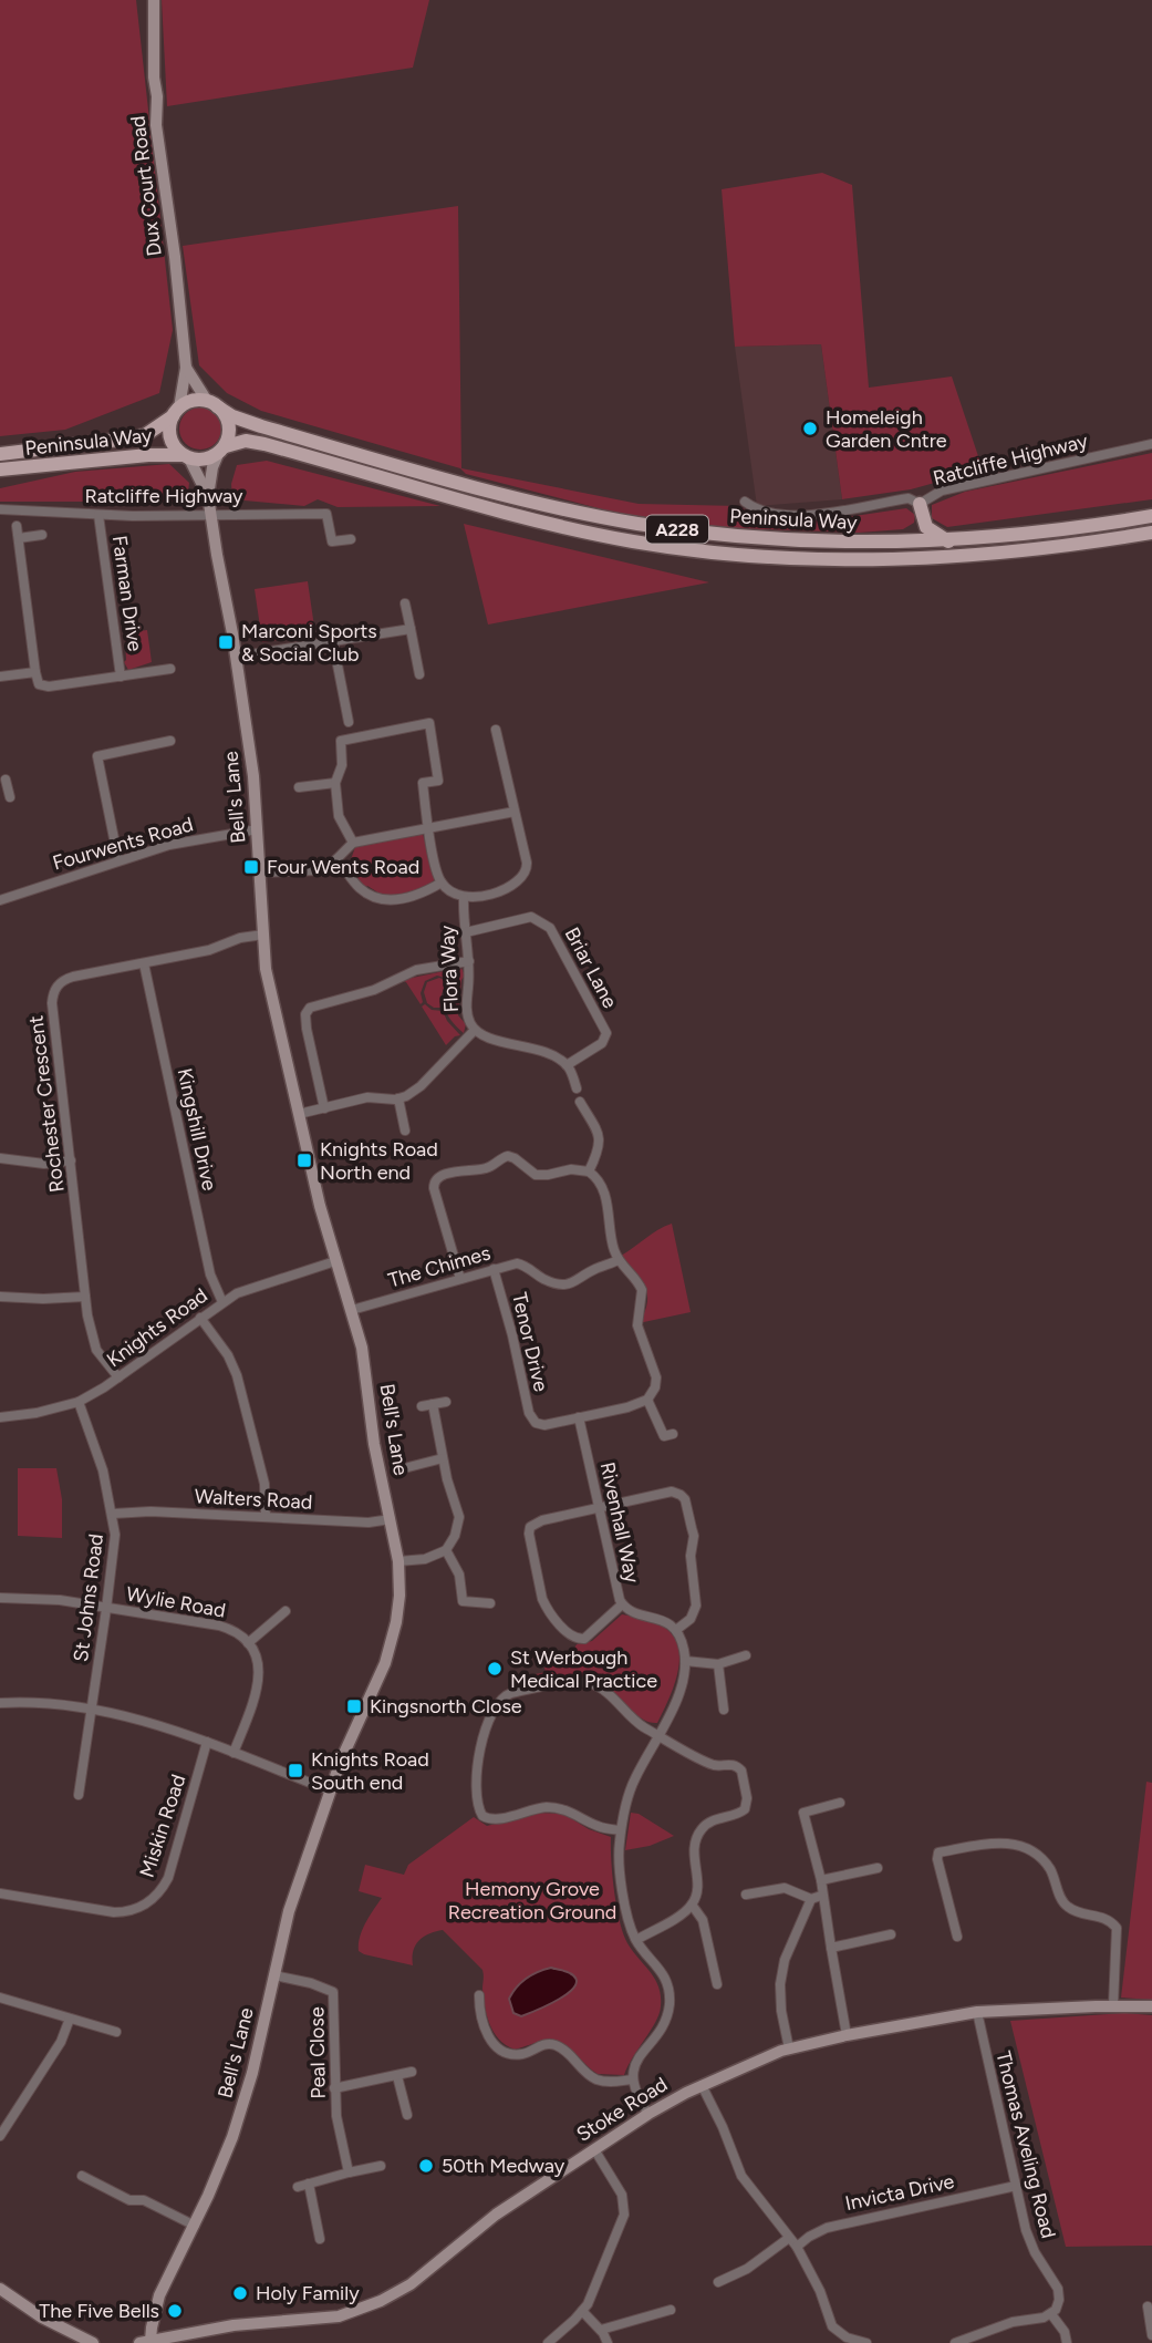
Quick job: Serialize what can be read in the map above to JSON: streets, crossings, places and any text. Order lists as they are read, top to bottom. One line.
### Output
{"streets":{"main road":["Peninsula Way","A228"],"street":["Dux Court Road","Ratcliffe Highway","Farman Drive","Bell's Lane","Fourwents Road","Briar Lane","Flora Way","Rochester Crescent","Kingshill Drive","The Chimes","Knights Road","Tenor Drive","Walters Road","Rivenhall Way","St Johns Road","Wylie Road","Miskin Road","Peal Close","Stoke Road","Thomas Aveling Road","Invicta Drive"]},"crossings":[["Dux Court Road","Peninsula Way"],["Dux Court Road","Bell's Lane"],["Peninsula Way","Bell's Lane"],["Ratcliffe Highway","Farman Drive"],["Ratcliffe Highway","Bell's Lane"],["Bell's Lane","Fourwents Road"],["Bell's Lane","Rochester Crescent"],["Bell's Lane","The Chimes"],["Bell's Lane","Knights Road"],["Bell's Lane","Walters Road"],["Bell's Lane","Peal Close"],["Bell's Lane","Stoke Road"],["Briar Lane","Flora Way"],["Rochester Crescent","Kingshill Drive"],["Rochester Crescent","Knights Road"],["Kingshill Drive","Knights Road"],["The Chimes","Tenor Drive"],["Knights Road","St Johns Road"],["Tenor Drive","Rivenhall Way"],["Walters Road","St Johns Road"],["St Johns Road","Wylie Road"],["Stoke Road","Thomas Aveling Road"],["Thomas Aveling Road","Invicta Drive"]],"parks":["Hemony Grove Recreation Ground"],"places":{"other":["Homeleigh Garden Cntre","St Werbough Medical Practice","50th Medway","Holy Family","The Five Bells"],"transit":["Marconi Sports & Social Club","Four Wents Road","Knights Road North end","Kingsnorth Close","Knights Road South end"]}}
